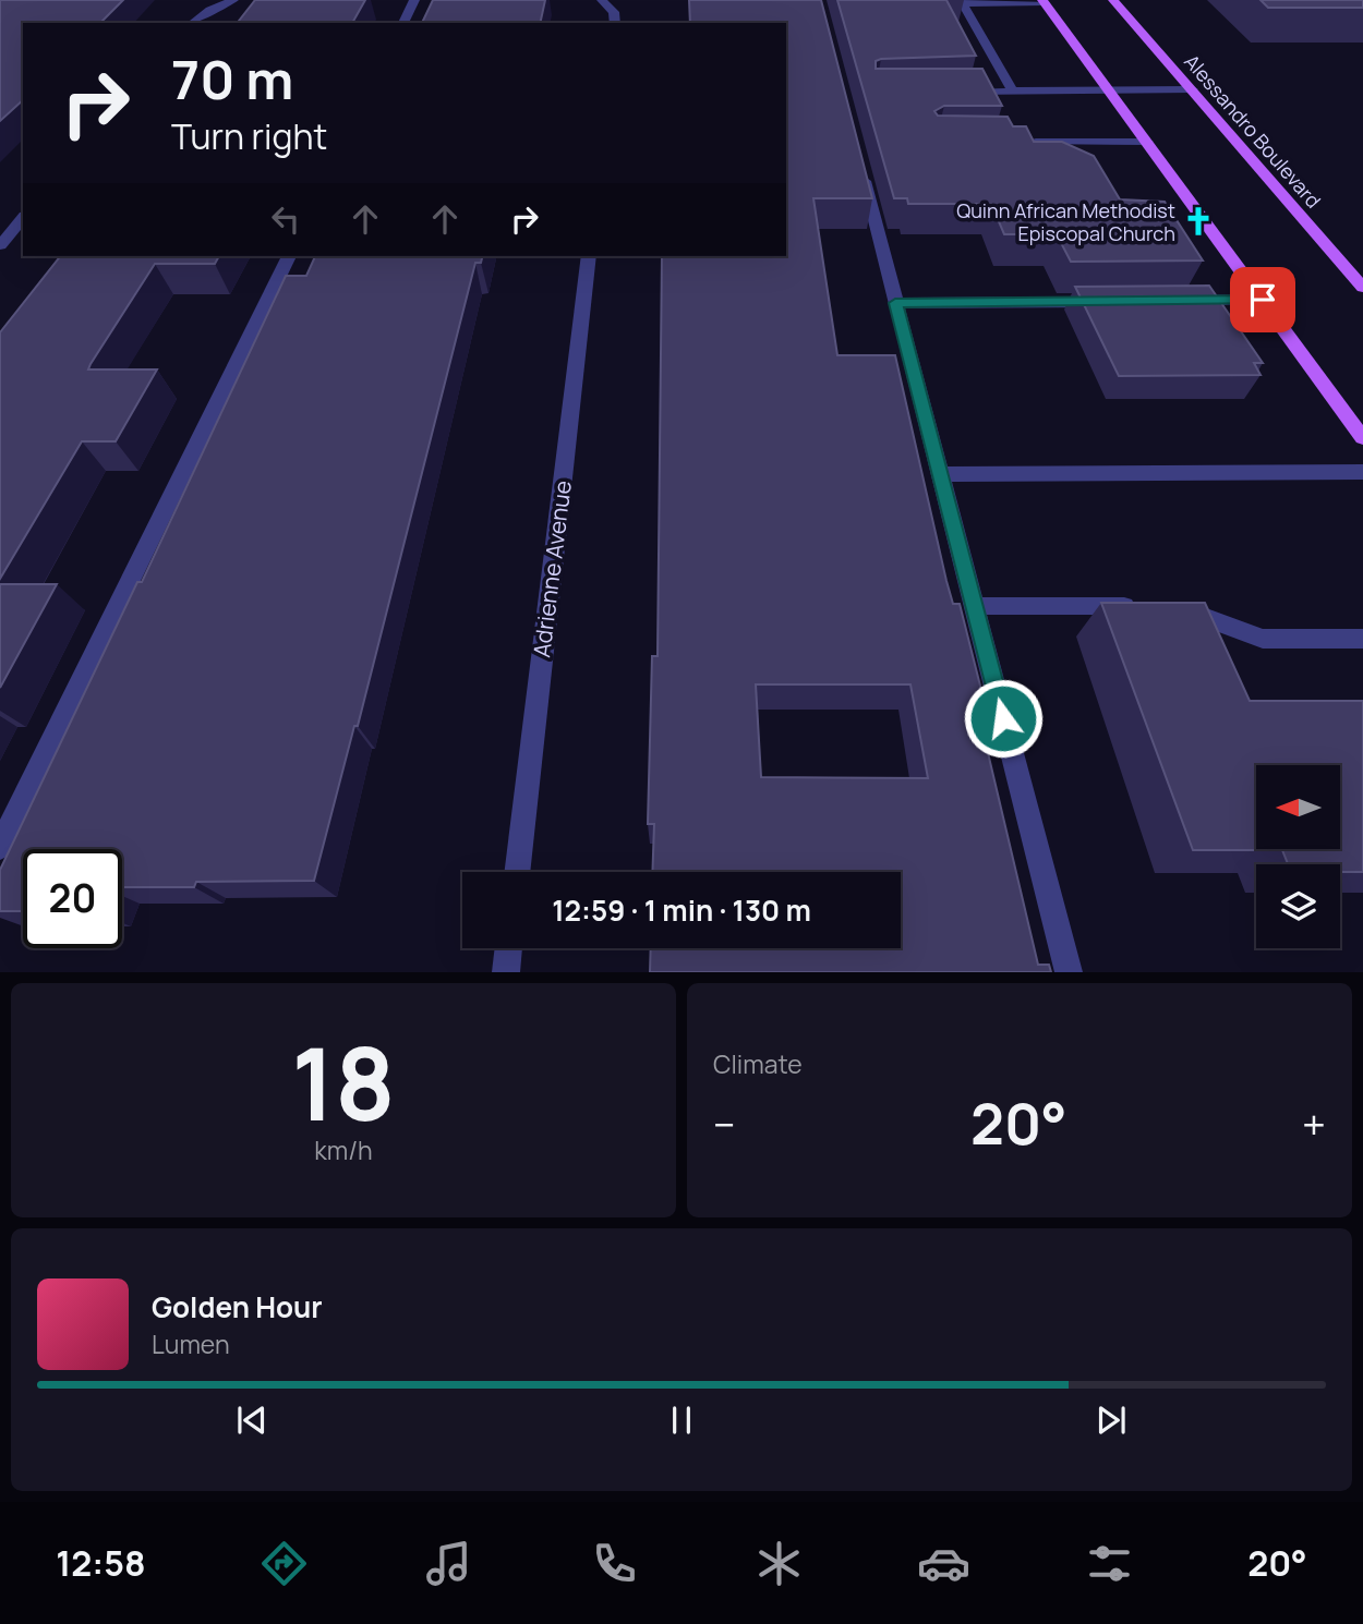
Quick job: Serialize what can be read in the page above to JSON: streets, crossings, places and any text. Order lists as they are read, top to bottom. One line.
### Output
{"streets":{"main road":["Alessandro Boulevard"],"street":["Adrienne Avenue"]},"places":{"church":["Quinn African Methodist Episcopal Church"]},"north":"left","page":{"turn":["70 m","Turn right"],"limit":"20","trip":"12:59 · 1 min · 130 m","tile":[["18","km/h"],"Climate"],"heat":["−","20°","+"],"song":["Golden Hour","Lumen"],"tabs":["12:58","20°"]}}
